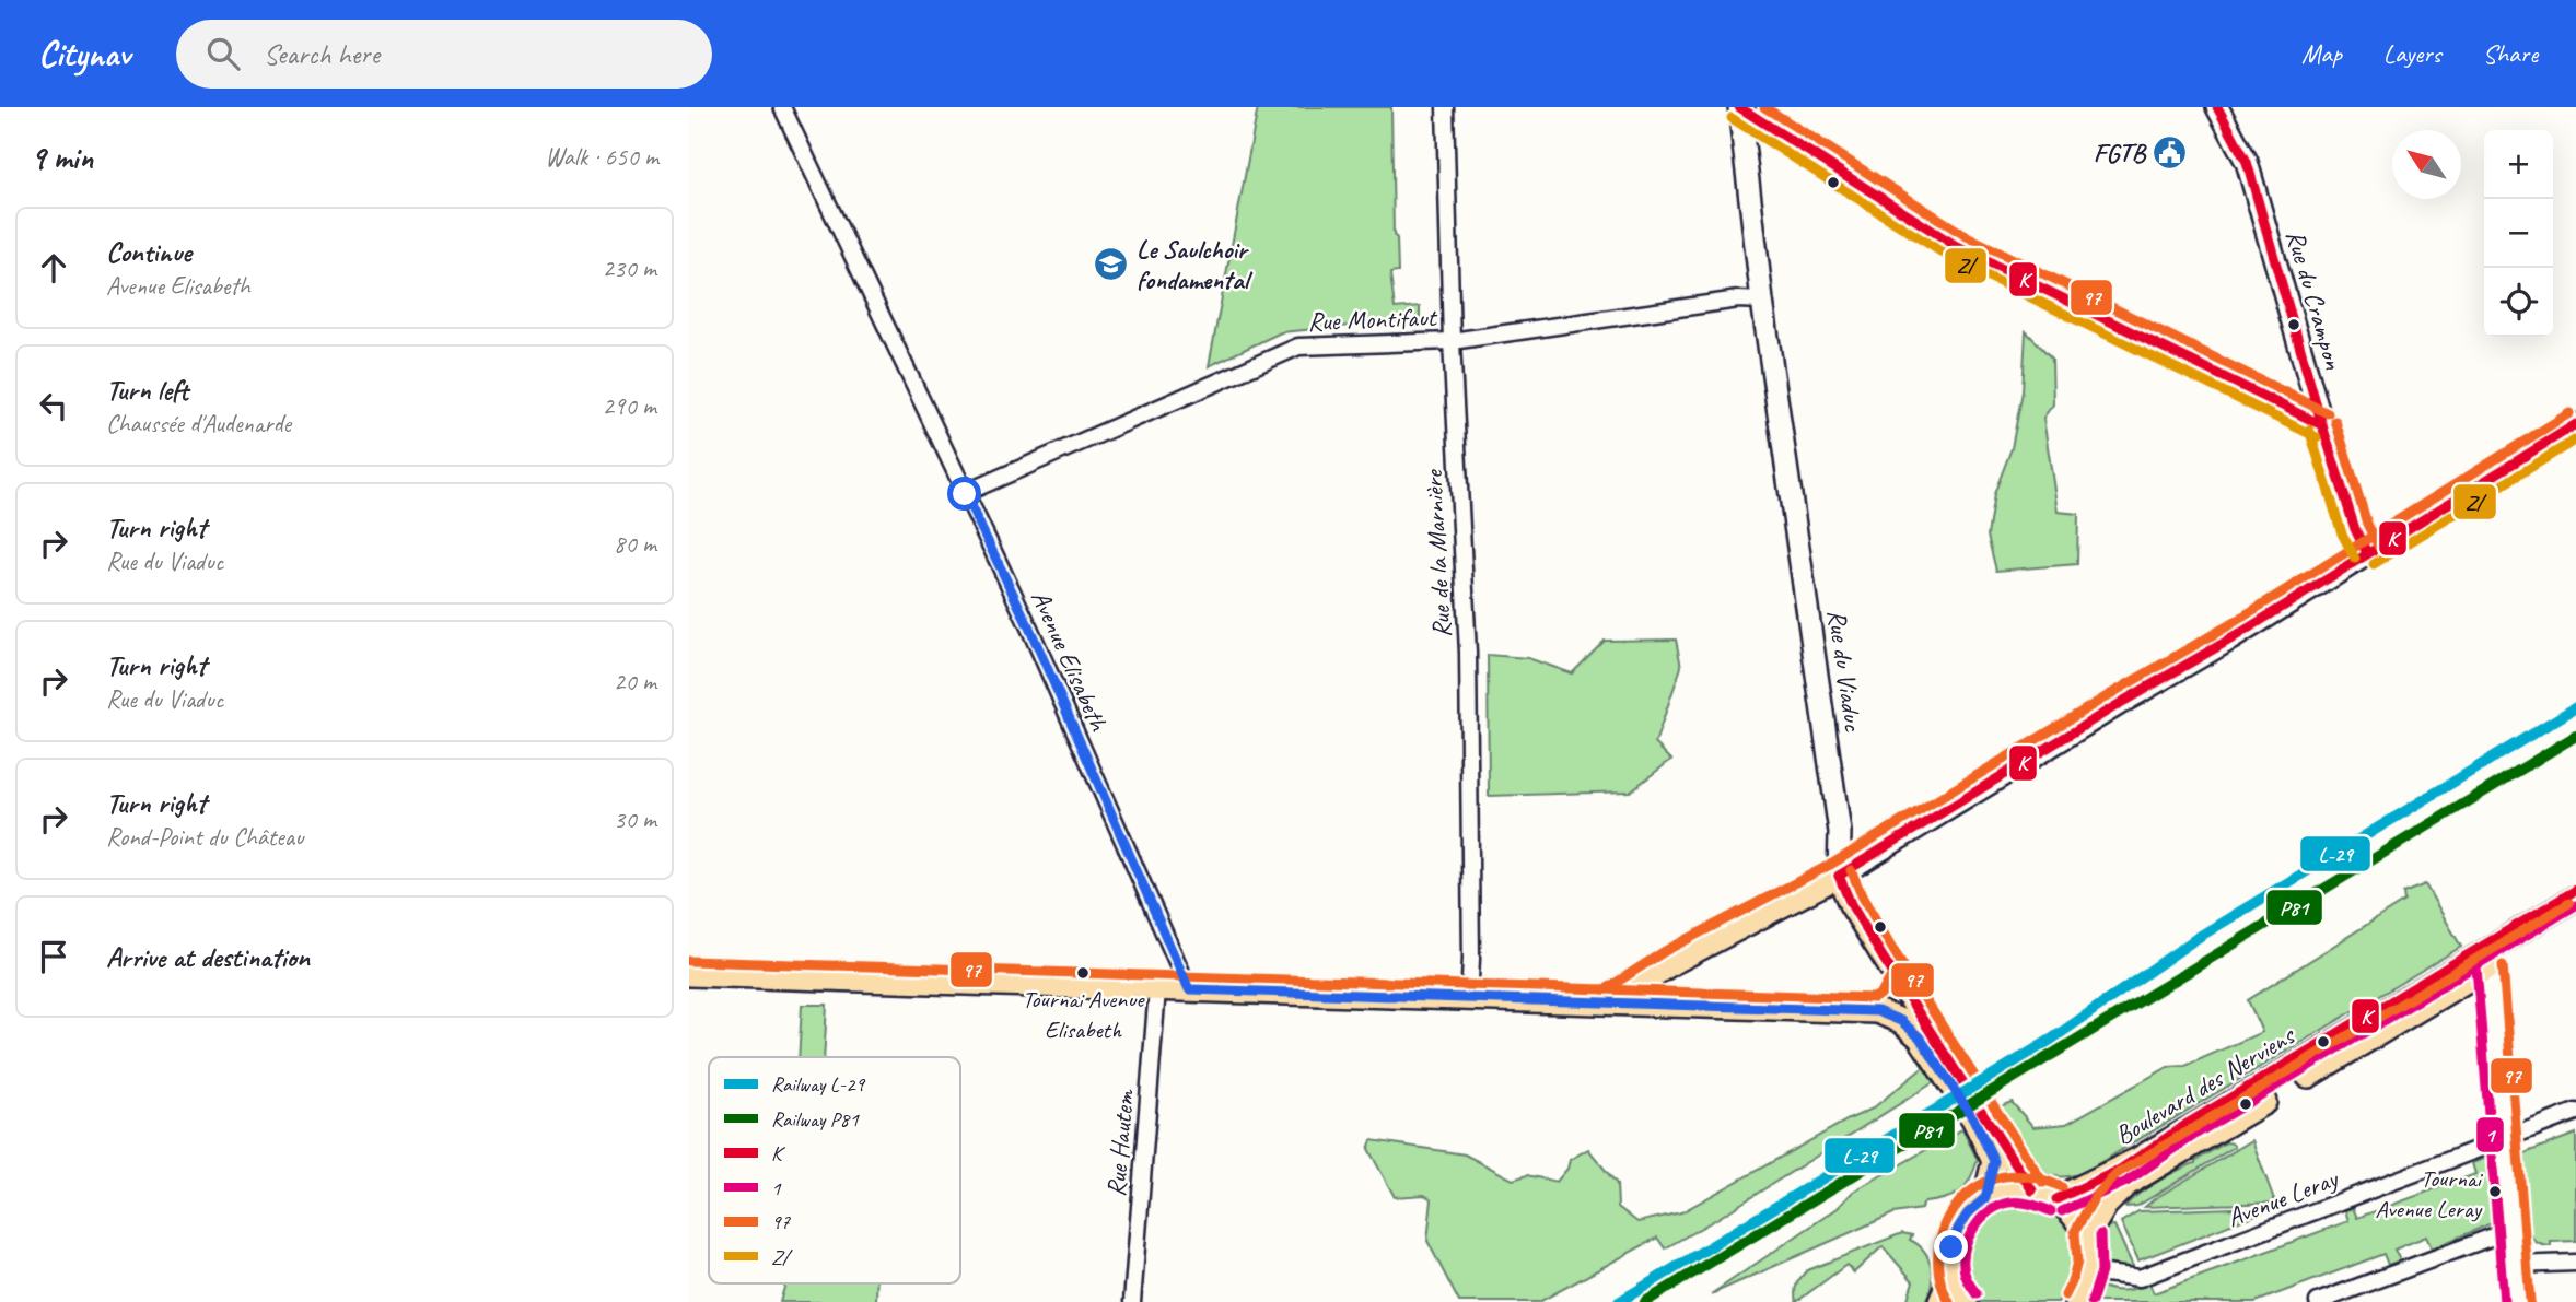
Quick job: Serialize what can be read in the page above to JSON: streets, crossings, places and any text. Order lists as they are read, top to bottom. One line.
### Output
{"streets":{"main road":["Rue du Viaduc","Boulevard des Nerviens"],"street":["Rue du Crampon","Rue Montifaut","Rue de la Marnière","Avenue Elisabeth","Rue Hautem","Avenue Leray"]},"crossings":[["Rue Montifaut","Rue de la Marnière"],["Rue Montifaut","Avenue Elisabeth"],["Rue Montifaut","Rue du Viaduc"]],"places":{"public building":["FGTB"],"school or university":["Le Saulchoir fondamental"],"other":["Tournai Avenue Elisabeth","Tournai Avenue Leray"]},"lines":["transit line K","transit line 97","transit line Z/","rail line L-29","rail line P81","transit line 1"],"legend":["Railway L-29","Railway P81","K","1","97","Z/"],"north":"top left","page":{"header":"Citynav","search":"Search here","nav":["Map","Layers","Share"],"heading":["9 min","Walk · 650 m"],"map_buttons":["+","−"],"list":[["Continue","Avenue Elisabeth","230 m"],["Turn left","Chaussée d'Audenarde","290 m"],["Turn right","Rue du Viaduc","80 m"],["Turn right","Rue du Viaduc","20 m"],["Turn right","Rond-Point du Château","30 m"],"Arrive at destination"]}}
